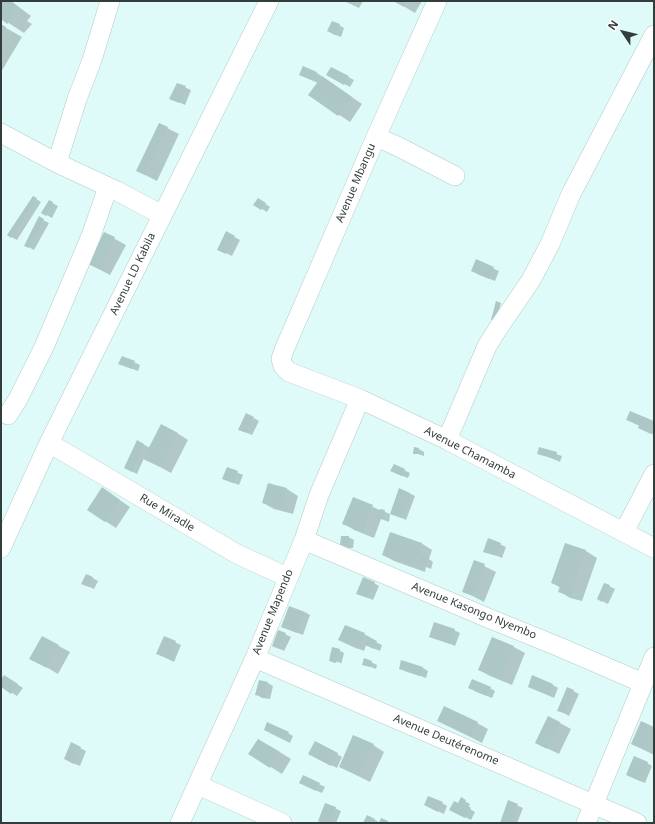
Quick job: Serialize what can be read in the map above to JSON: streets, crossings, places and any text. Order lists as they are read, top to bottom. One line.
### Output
{"streets":{"street":["Avenue Mbangu","Avenue LD Kabila","Avenue Chamamba","Rue Miradle","Avenue Kasongo Nyembo","Avenue Mapendo","Avenue Deutérenome"]},"crossings":[["Avenue Mbangu","Avenue Chamamba"],["Avenue LD Kabila","Rue Miradle"],["Avenue Chamamba","Avenue Mapendo"],["Rue Miradle","Avenue Mapendo"],["Avenue Kasongo Nyembo","Avenue Mapendo"],["Avenue Mapendo","Avenue Deutérenome"]],"north":"top left"}
